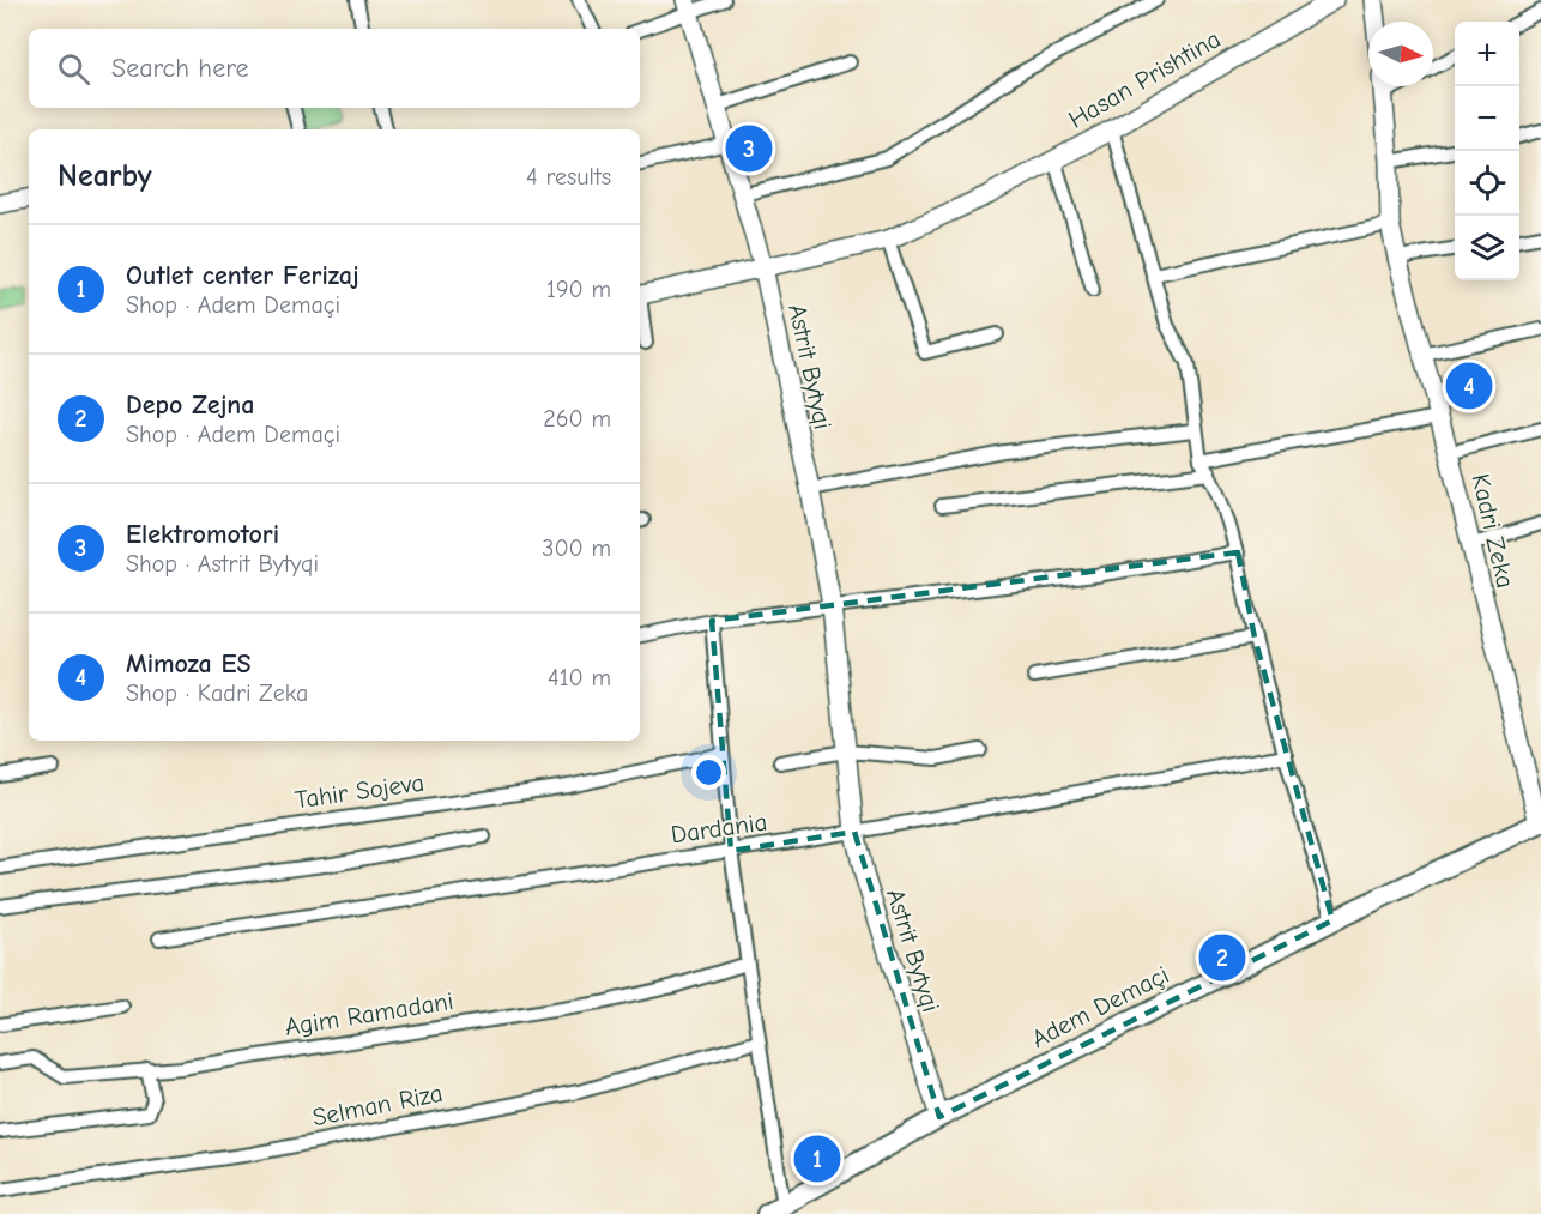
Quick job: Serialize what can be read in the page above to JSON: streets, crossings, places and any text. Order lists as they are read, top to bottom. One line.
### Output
{"streets":{"main road":["Adem Demaçi"],"street":["Hasan Prishtina","Astrit Bytyqi","Kadri Zeka","Tahir Sojeva","Dardania","Agim Ramadani","Selman Riza"]},"crossings":[["Hasan Prishtina","Astrit Bytyqi"],["Astrit Bytyqi","Dardania"],["Astrit Bytyqi","Adem Demaçi"],["Kadri Zeka","Adem Demaçi"]],"north":"right","page":{"map_buttons":["+","−"],"search":"Search here","pins":["3","4","2","1"],"heading":["Nearby","4 results"],"list":[{"mark":"1","name":"Outlet center Ferizaj","note":"Shop · Adem Demaçi","value":"190 m"},{"mark":"2","name":"Depo Zejna","note":"Shop · Adem Demaçi","value":"260 m"},{"mark":"3","name":"Elektromotori","note":"Shop · Astrit Bytyqi","value":"300 m"},{"mark":"4","name":"Mimoza ES","note":"Shop · Kadri Zeka","value":"410 m"}]}}
